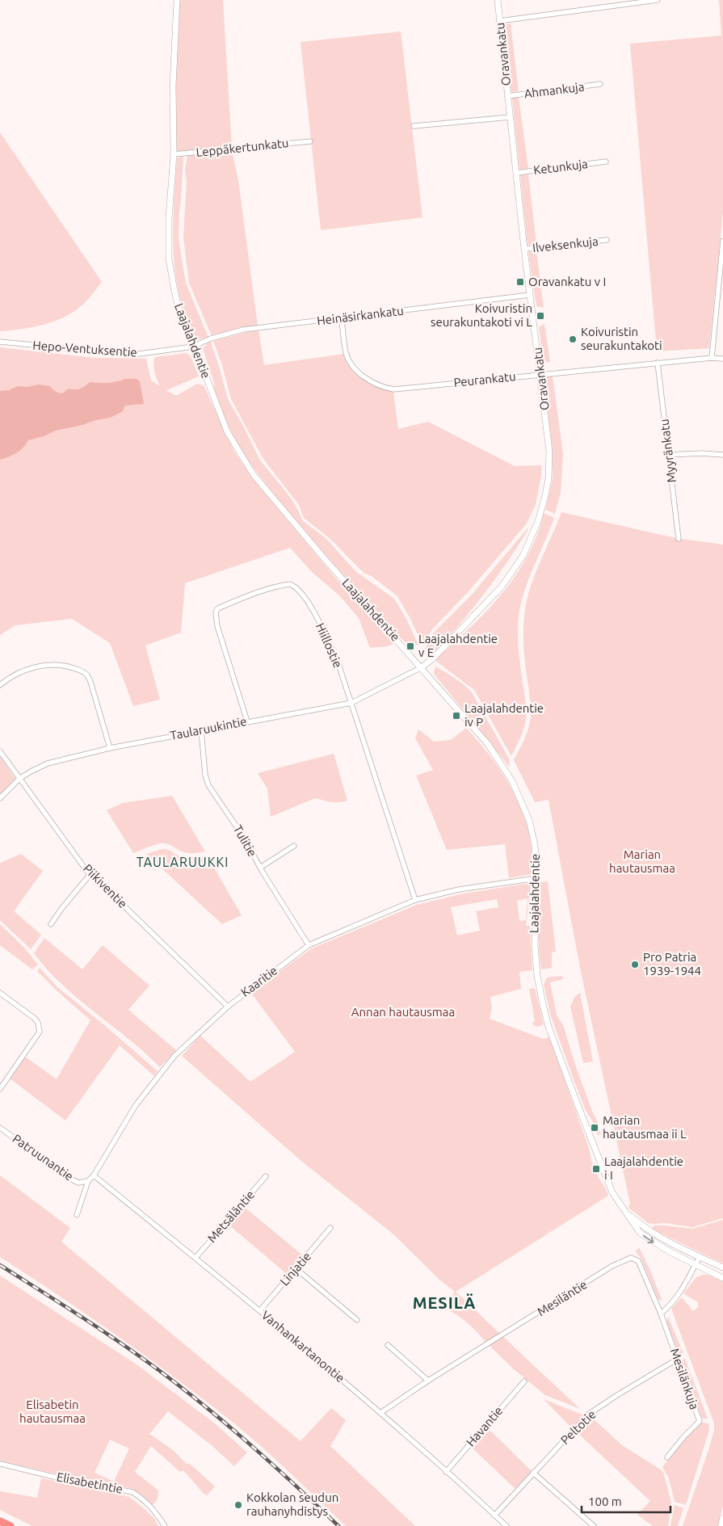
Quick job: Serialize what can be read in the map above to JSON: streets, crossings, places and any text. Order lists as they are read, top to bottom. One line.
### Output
{"streets":{"street":["Oravankatu","Ahmankuja","Leppäkertunkatu","Ketunkuja","Ilveksenkuja","Heinäsirkankatu","Laajalahdentie","Hepo-Ventuksentie","Peurankatu","Myyränkatu","Hiillostie","Taularuukintie","Tulitie","Piikiventie","Kaaritie","Patruunantie","Metsäläntie","Linjatie","Mesiläntie","Vanhankartanontie","Mesilänkuja","Havantie","Peltotie","Elisabetintie"]},"crossings":[["Oravankatu","Ahmankuja"],["Oravankatu","Ketunkuja"],["Oravankatu","Ilveksenkuja"],["Oravankatu","Heinäsirkankatu"],["Oravankatu","Laajalahdentie"],["Oravankatu","Peurankatu"],["Oravankatu","Taularuukintie"],["Leppäkertunkatu","Laajalahdentie"],["Heinäsirkankatu","Laajalahdentie"],["Heinäsirkankatu","Hepo-Ventuksentie"],["Heinäsirkankatu","Peurankatu"],["Laajalahdentie","Hepo-Ventuksentie"],["Laajalahdentie","Taularuukintie"],["Laajalahdentie","Kaaritie"],["Peurankatu","Myyränkatu"],["Hiillostie","Taularuukintie"],["Hiillostie","Kaaritie"],["Taularuukintie","Tulitie"],["Taularuukintie","Piikiventie"],["Tulitie","Kaaritie"],["Piikiventie","Kaaritie"],["Kaaritie","Patruunantie"],["Kaaritie","Vanhankartanontie"],["Metsäläntie","Vanhankartanontie"],["Linjatie","Vanhankartanontie"],["Mesiläntie","Vanhankartanontie"],["Mesiläntie","Mesilänkuja"],["Vanhankartanontie","Havantie"],["Vanhankartanontie","Peltotie"],["Mesilänkuja","Peltotie"]],"districts":["TAULARUUKKI","MESILÄ"],"parks":["Marian hautausmaa","Annan hautausmaa","Elisabetin hautausmaa"],"places":{"transit":["Oravankatu v I","Koivuristin seurakuntakoti vi L","Laajalahdentie v E","Laajalahdentie iv P","Marian hautausmaa ii L","Laajalahdentie i I"],"other":["Koivuristin seurakuntakoti","Pro Patria 1939-1944","Kokkolan seudun rauhanyhdistys"]},"scale_bar":"100 m"}
